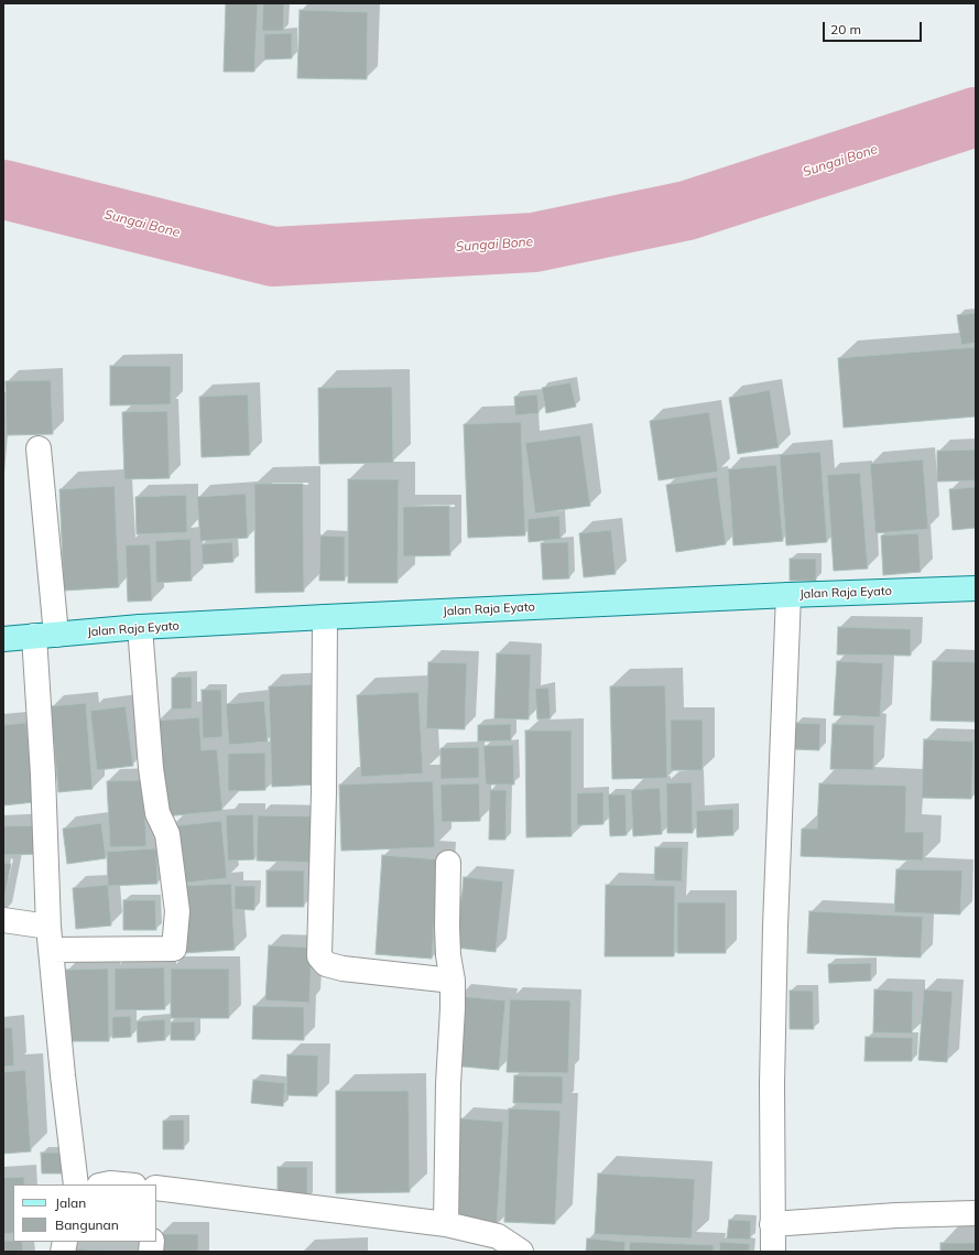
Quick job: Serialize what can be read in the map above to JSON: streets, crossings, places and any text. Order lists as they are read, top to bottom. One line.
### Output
{"streets":{"main road":["Jalan Raja Eyato"]},"water":["Sungai Bone"],"legend":["Jalan","Bangunan"],"scale_bar":"20 m"}
